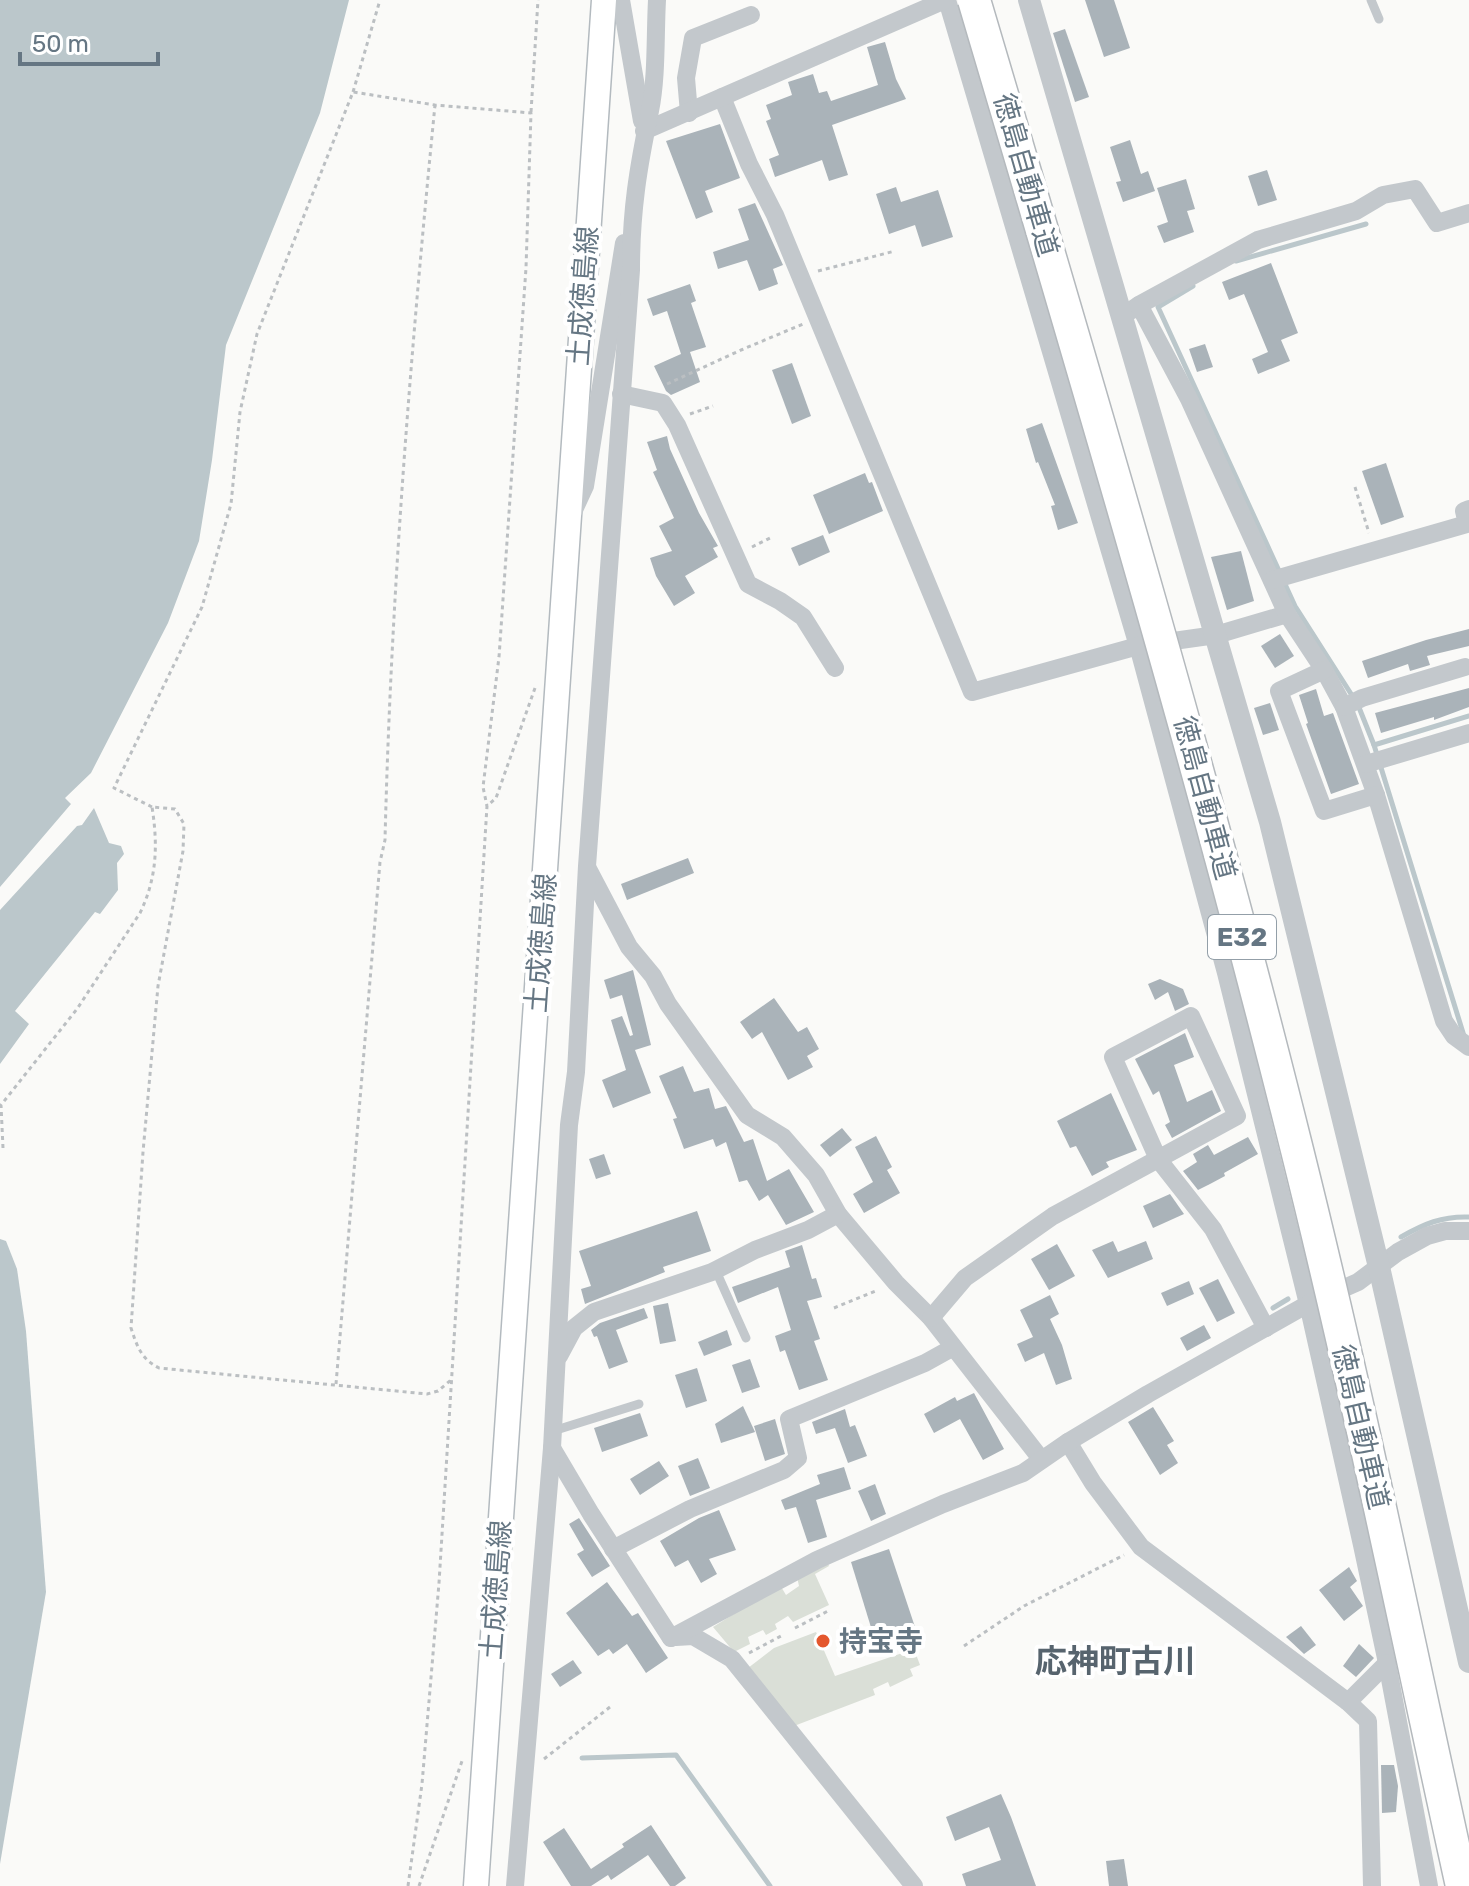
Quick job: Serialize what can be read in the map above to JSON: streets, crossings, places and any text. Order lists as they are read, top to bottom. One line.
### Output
{"streets":{"highway":["徳島自動車道","E32"],"main road":["土成徳島線"]},"districts":["応神町古川"],"places":["持宝寺"],"scale_bar":"50 m"}
